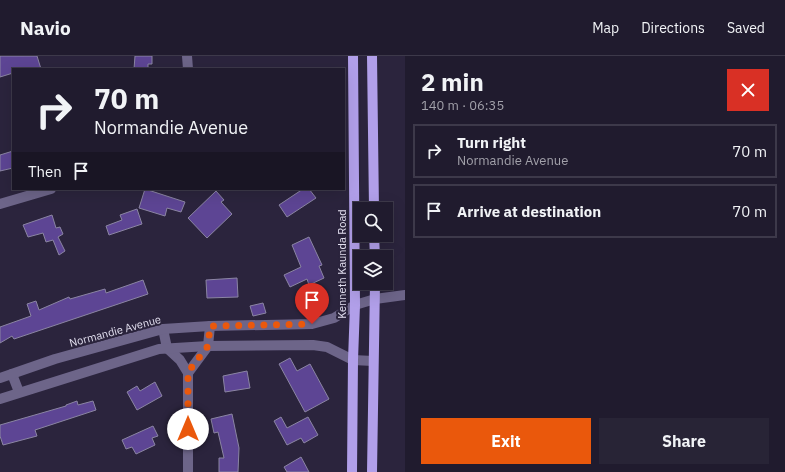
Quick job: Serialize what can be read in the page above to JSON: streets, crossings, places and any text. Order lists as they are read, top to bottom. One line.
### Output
{"streets":{"main road":["Kenneth Kaunda Road"],"street":["Normandie Avenue"]},"crossings":[["Kenneth Kaunda Road","Normandie Avenue"]],"page":{"header":"Navio","nav":["Map","Directions","Saved"],"heading":["2 min","140 m · 06:35"],"turn":["70 m","Normandie Avenue"],"list":[{"name":"Turn right","note":"Normandie Avenue","value":"70 m"},{"name":"Arrive at destination","value":"70 m"}],"then":"Then","buttons":["Exit","Share"]}}
